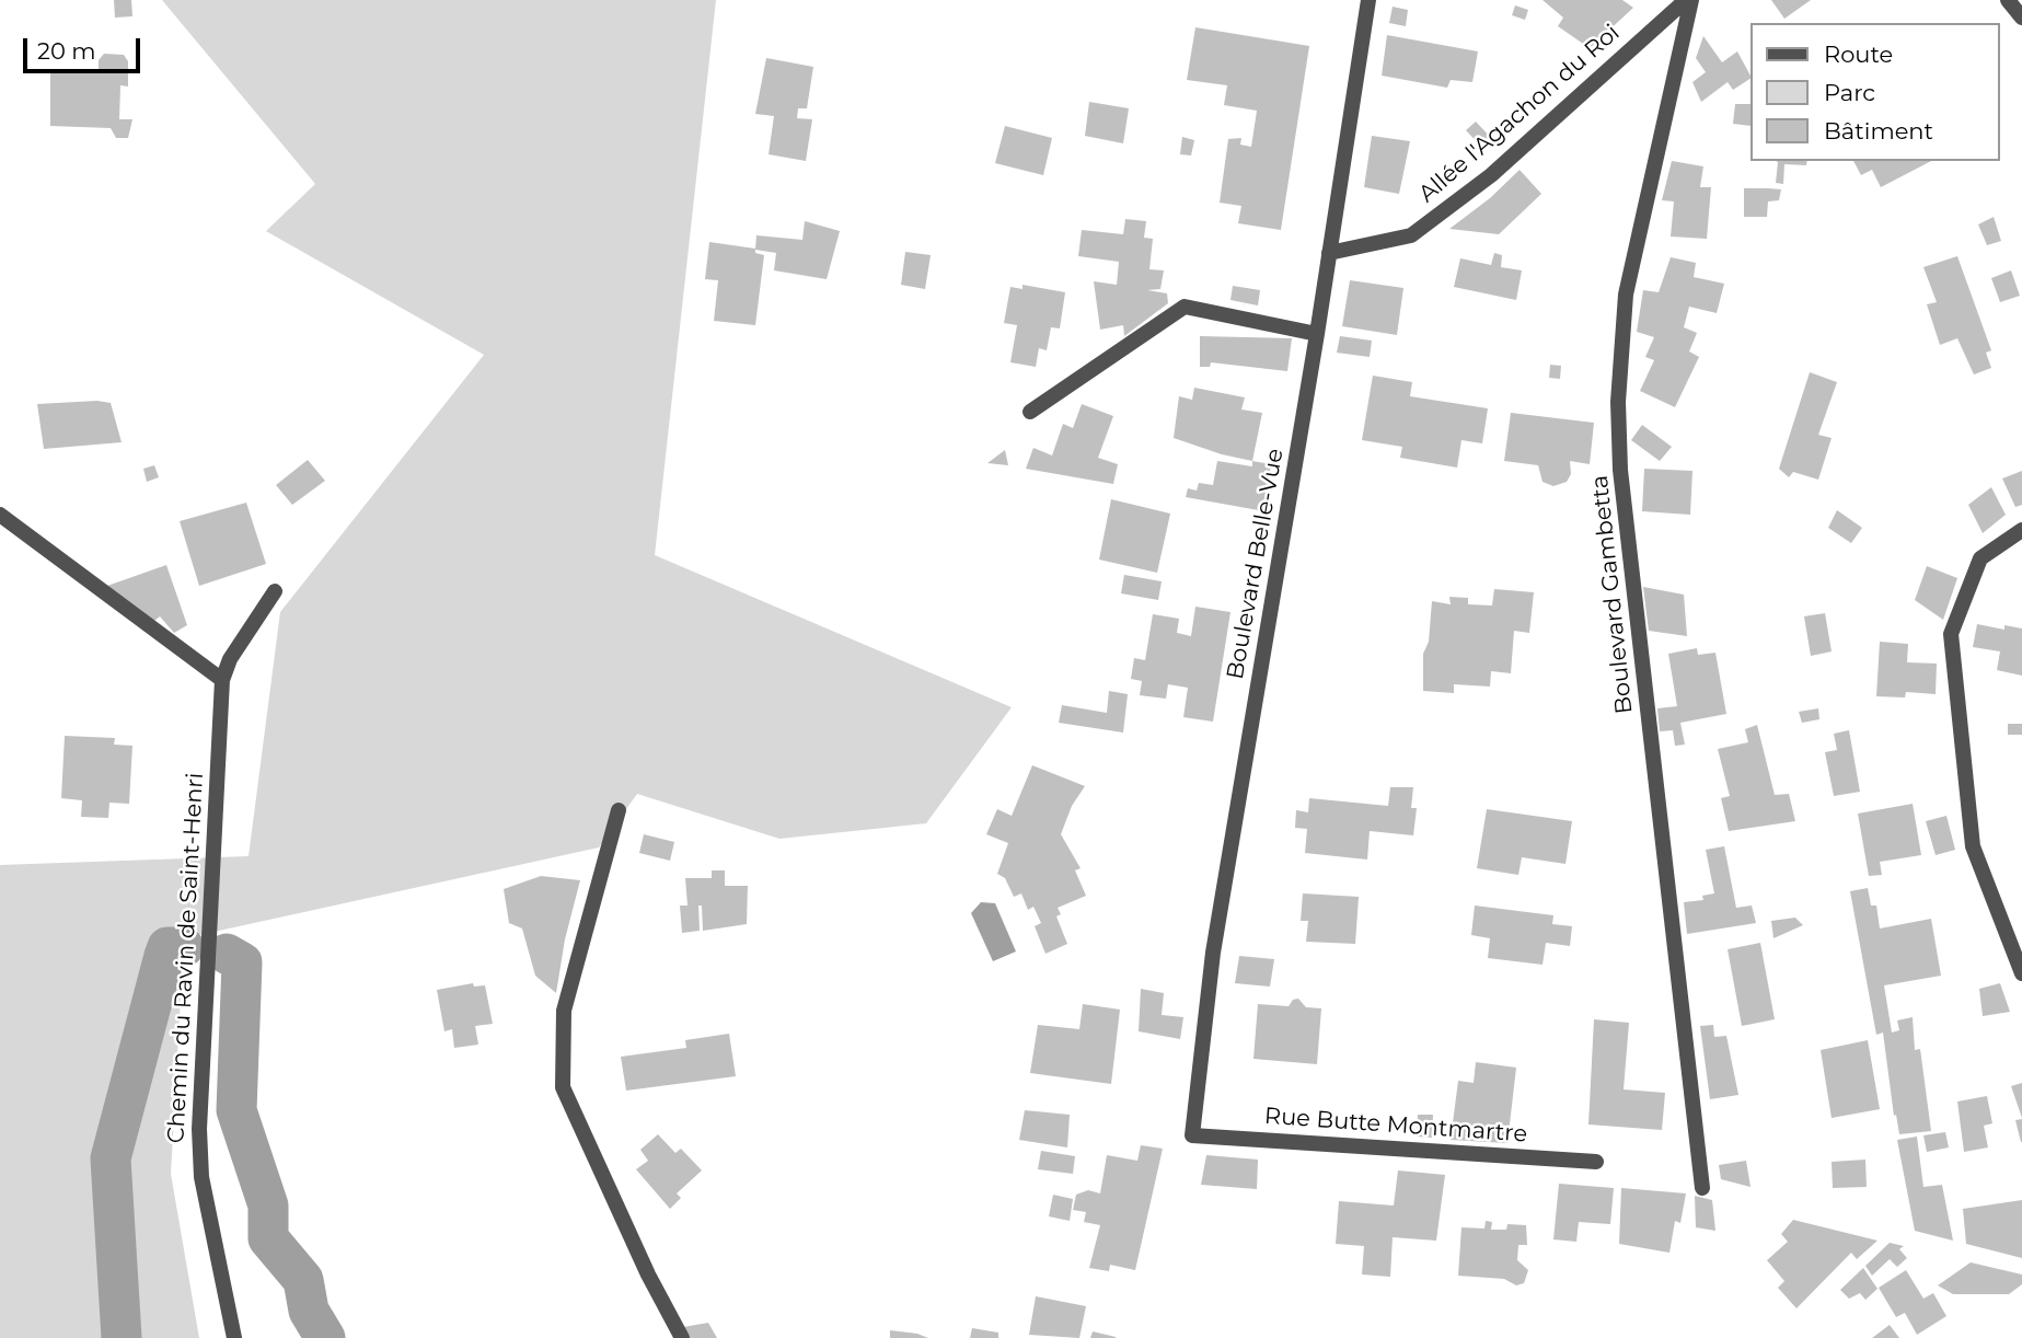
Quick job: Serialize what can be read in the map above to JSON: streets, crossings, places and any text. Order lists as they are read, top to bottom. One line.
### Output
{"streets":{"street":["Allée l'Agachon du Roi","Boulevard Belle-Vue","Boulevard Gambetta","Chemin du Ravin de Saint-Henri","Rue Butte Montmartre"]},"crossings":[["Allée l'Agachon du Roi","Boulevard Belle-Vue"],["Allée l'Agachon du Roi","Boulevard Gambetta"],["Boulevard Belle-Vue","Rue Butte Montmartre"]],"legend":["Route","Parc","Bâtiment"],"scale_bar":"20 m"}
